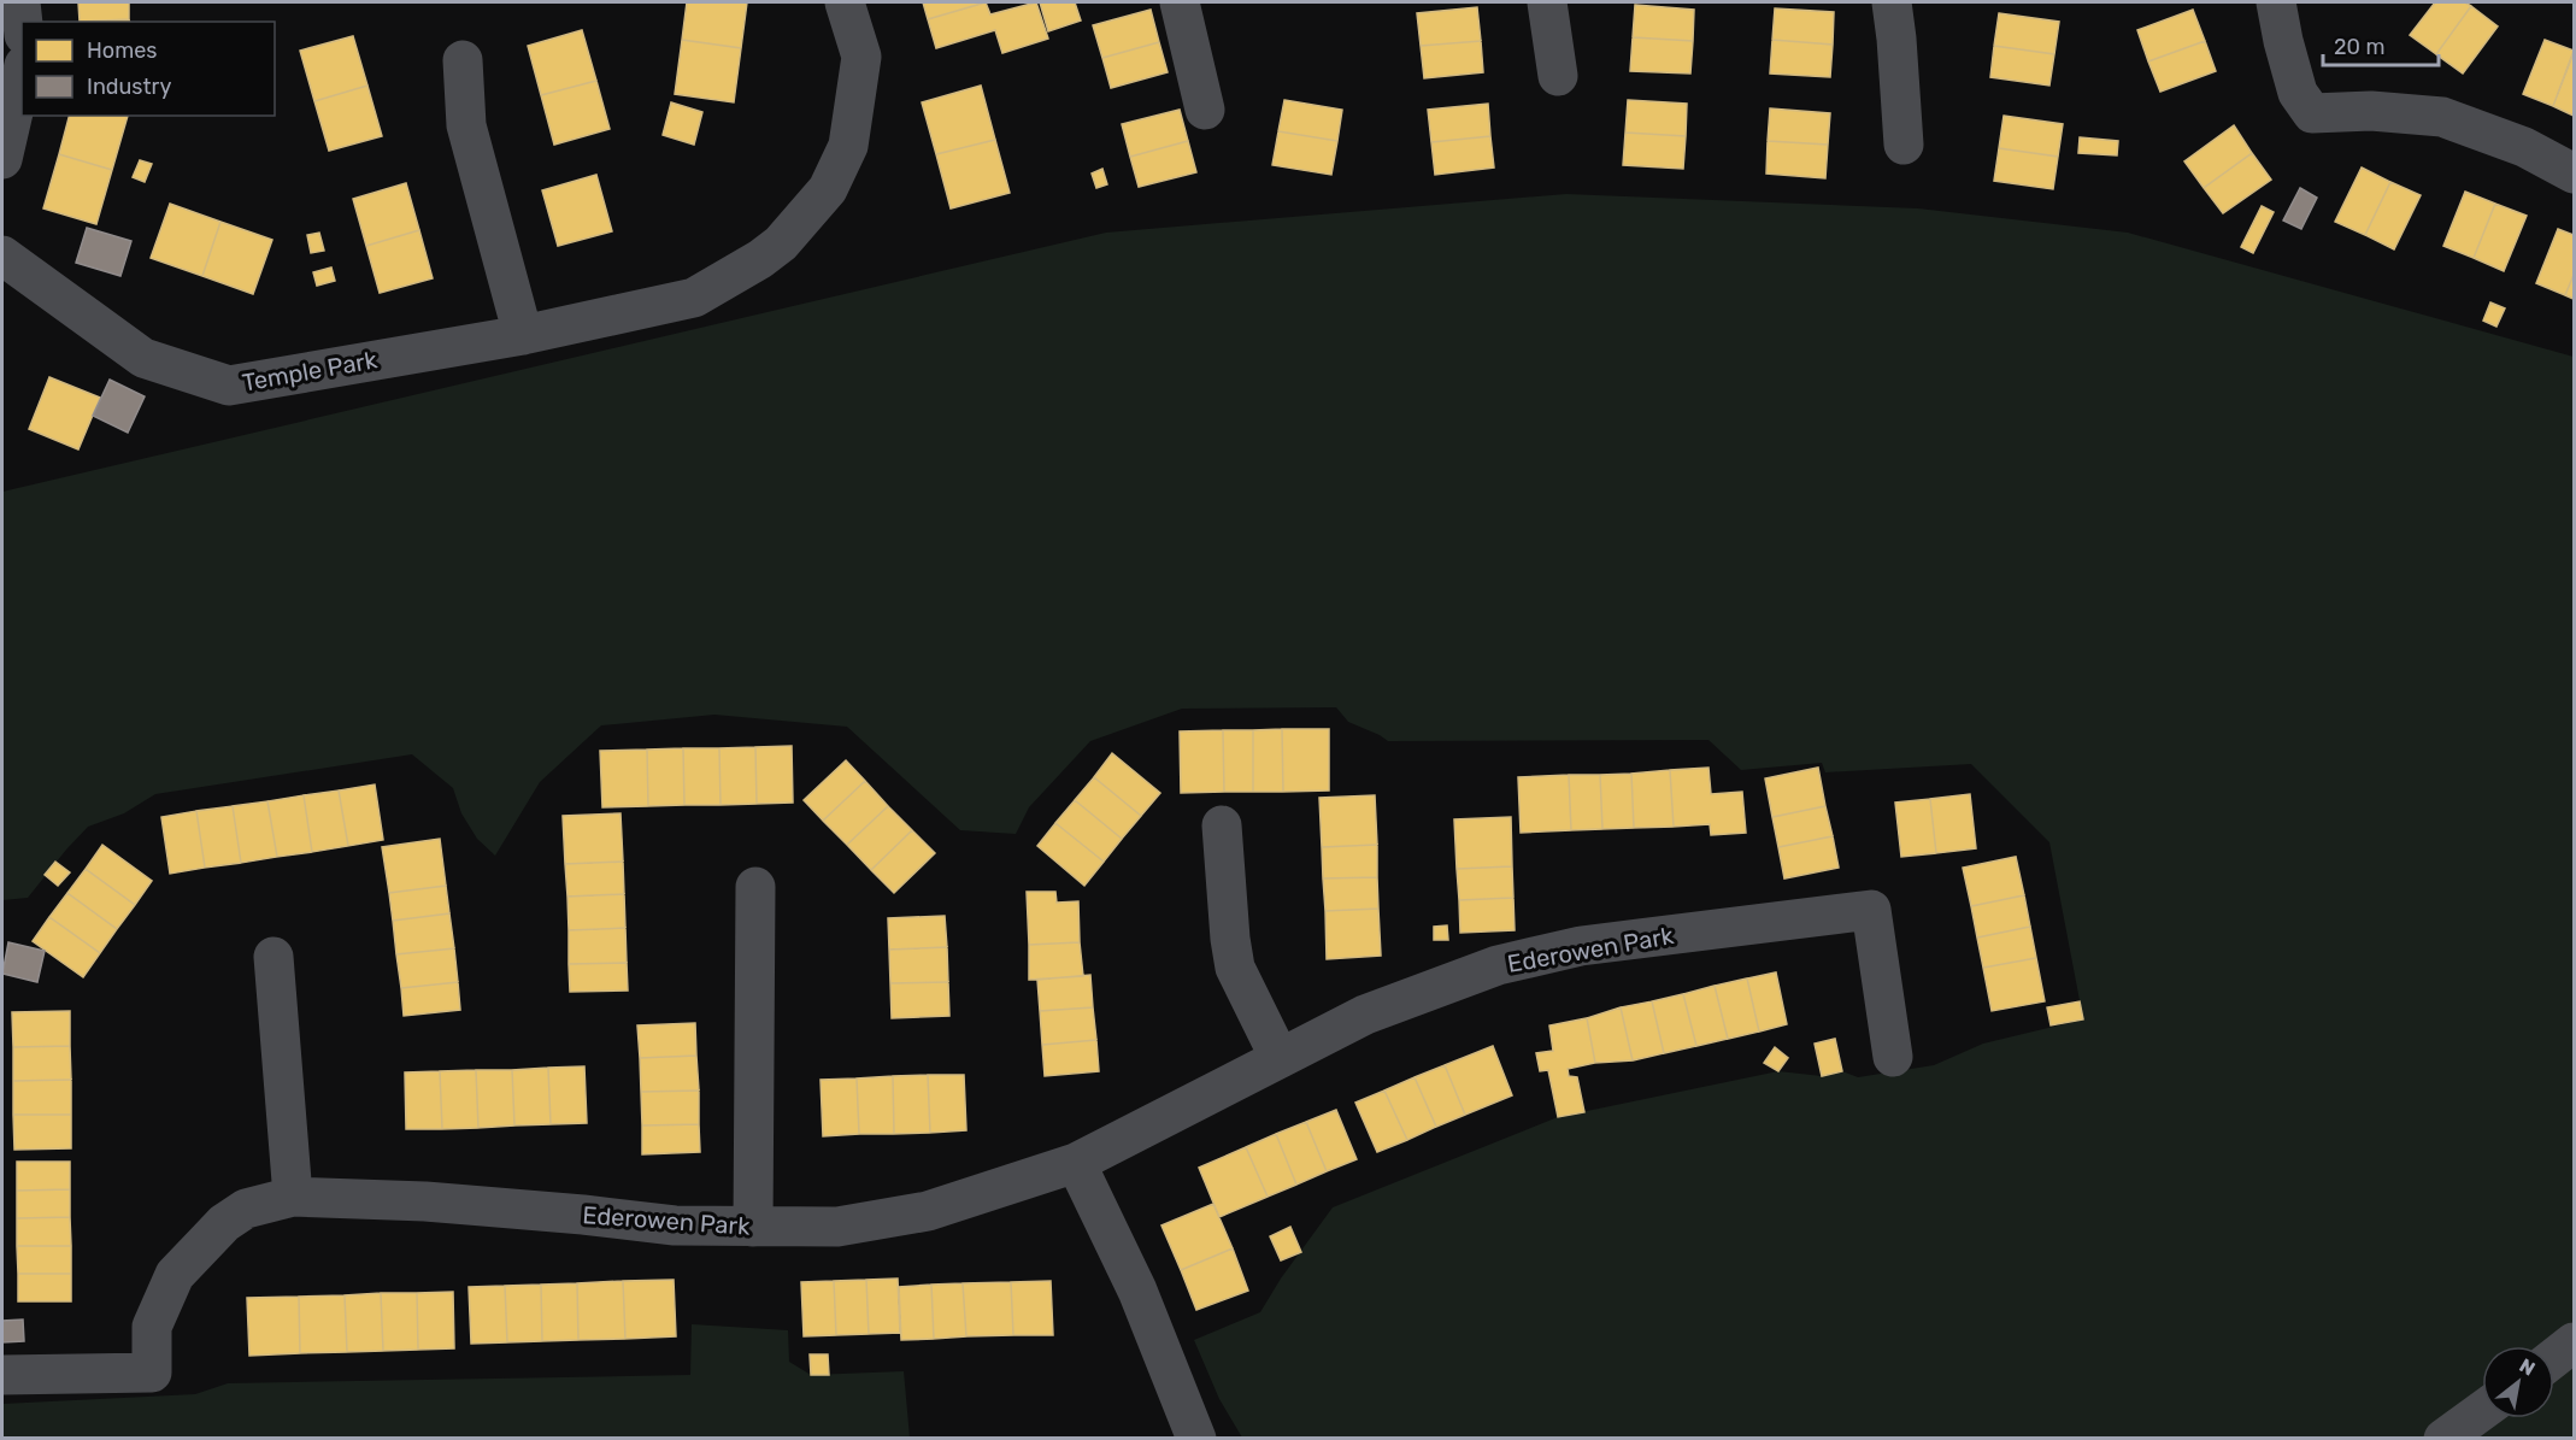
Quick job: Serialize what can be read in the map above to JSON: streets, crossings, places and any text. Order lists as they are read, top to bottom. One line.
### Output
{"streets":{"street":["Temple Park","Ederowen Park"]},"legend":["Homes","Industry"],"scale_bar":"20 m","north":"top right"}
